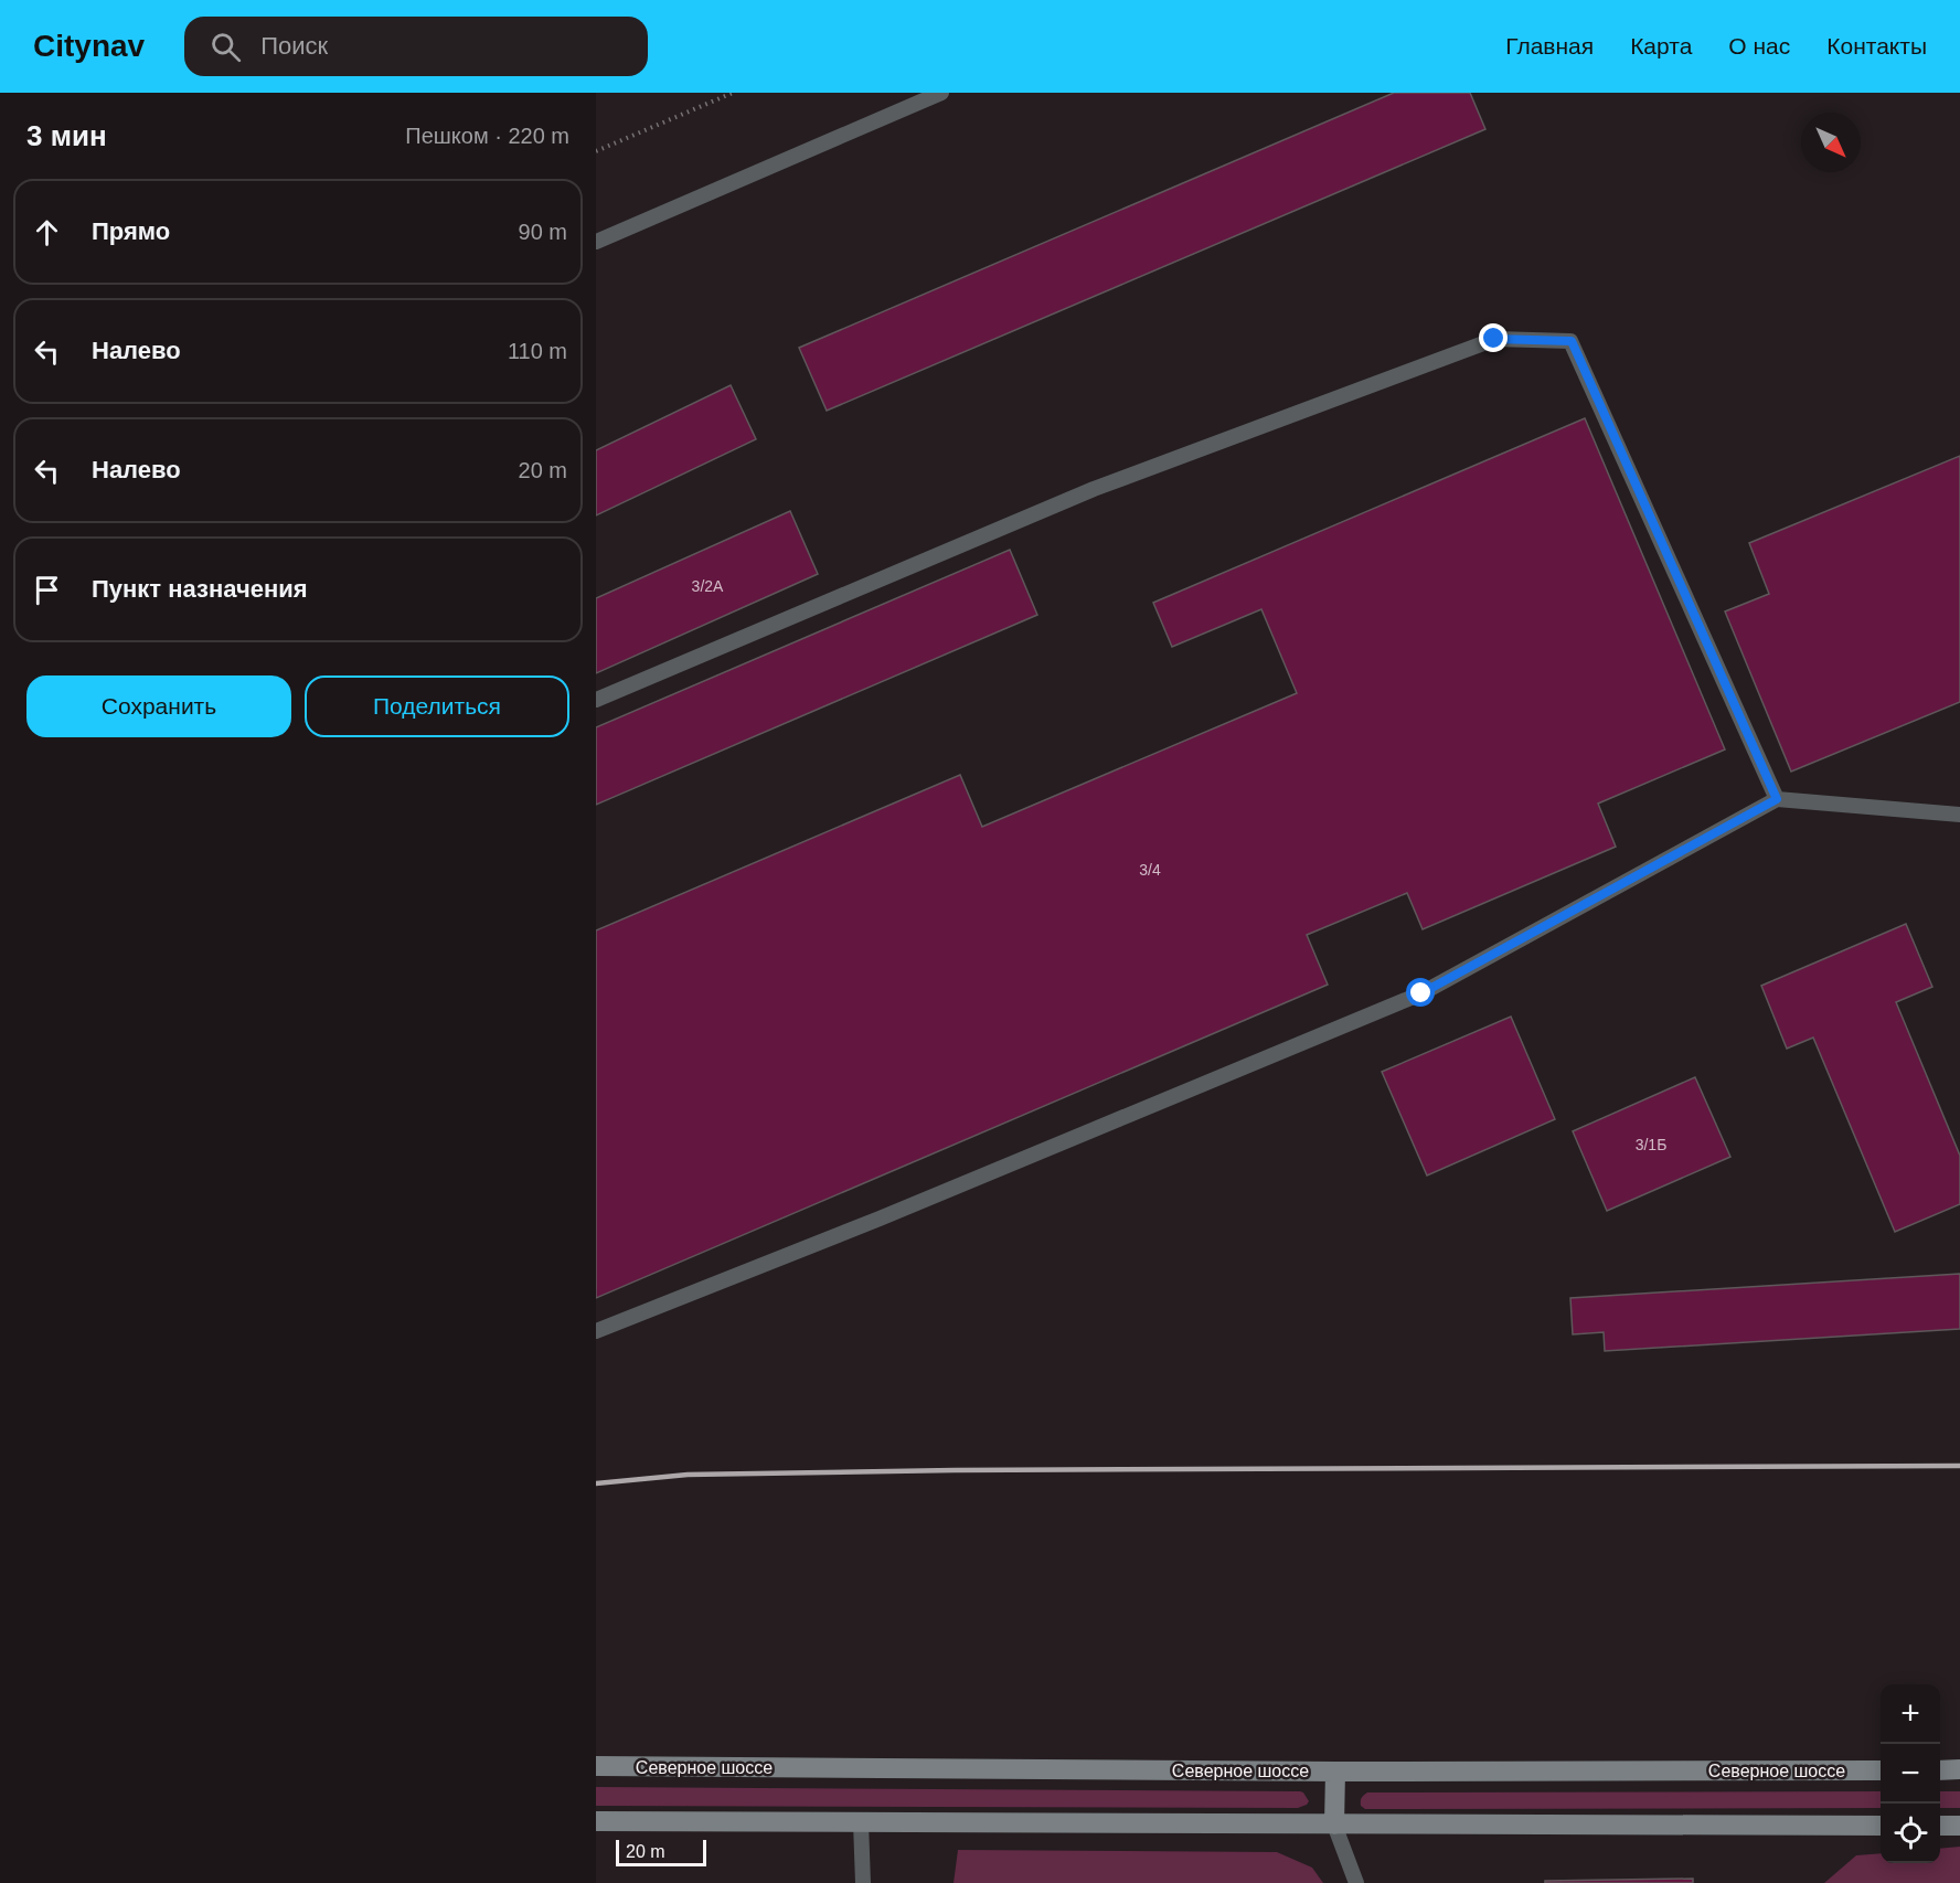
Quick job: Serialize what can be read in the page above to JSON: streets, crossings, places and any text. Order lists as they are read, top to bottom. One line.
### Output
{"streets":{"main road":["Северное шоссе"]},"house_numbers":["3/2А","3/4","3/1Б"],"scale_bar":"20 m","north":"bottom right","page":{"header":"Citynav","search":"Поиск","nav":["Главная","Карта","О нас","Контакты"],"heading":["3 мин","Пешком · 220 m"],"list":[["Прямо","90 m"],["Налево","110 m"],["Налево","20 m"],"Пункт назначения"],"buttons":["Сохранить","Поделиться"],"map_buttons":["+","−"],"scale":"20 m"}}
